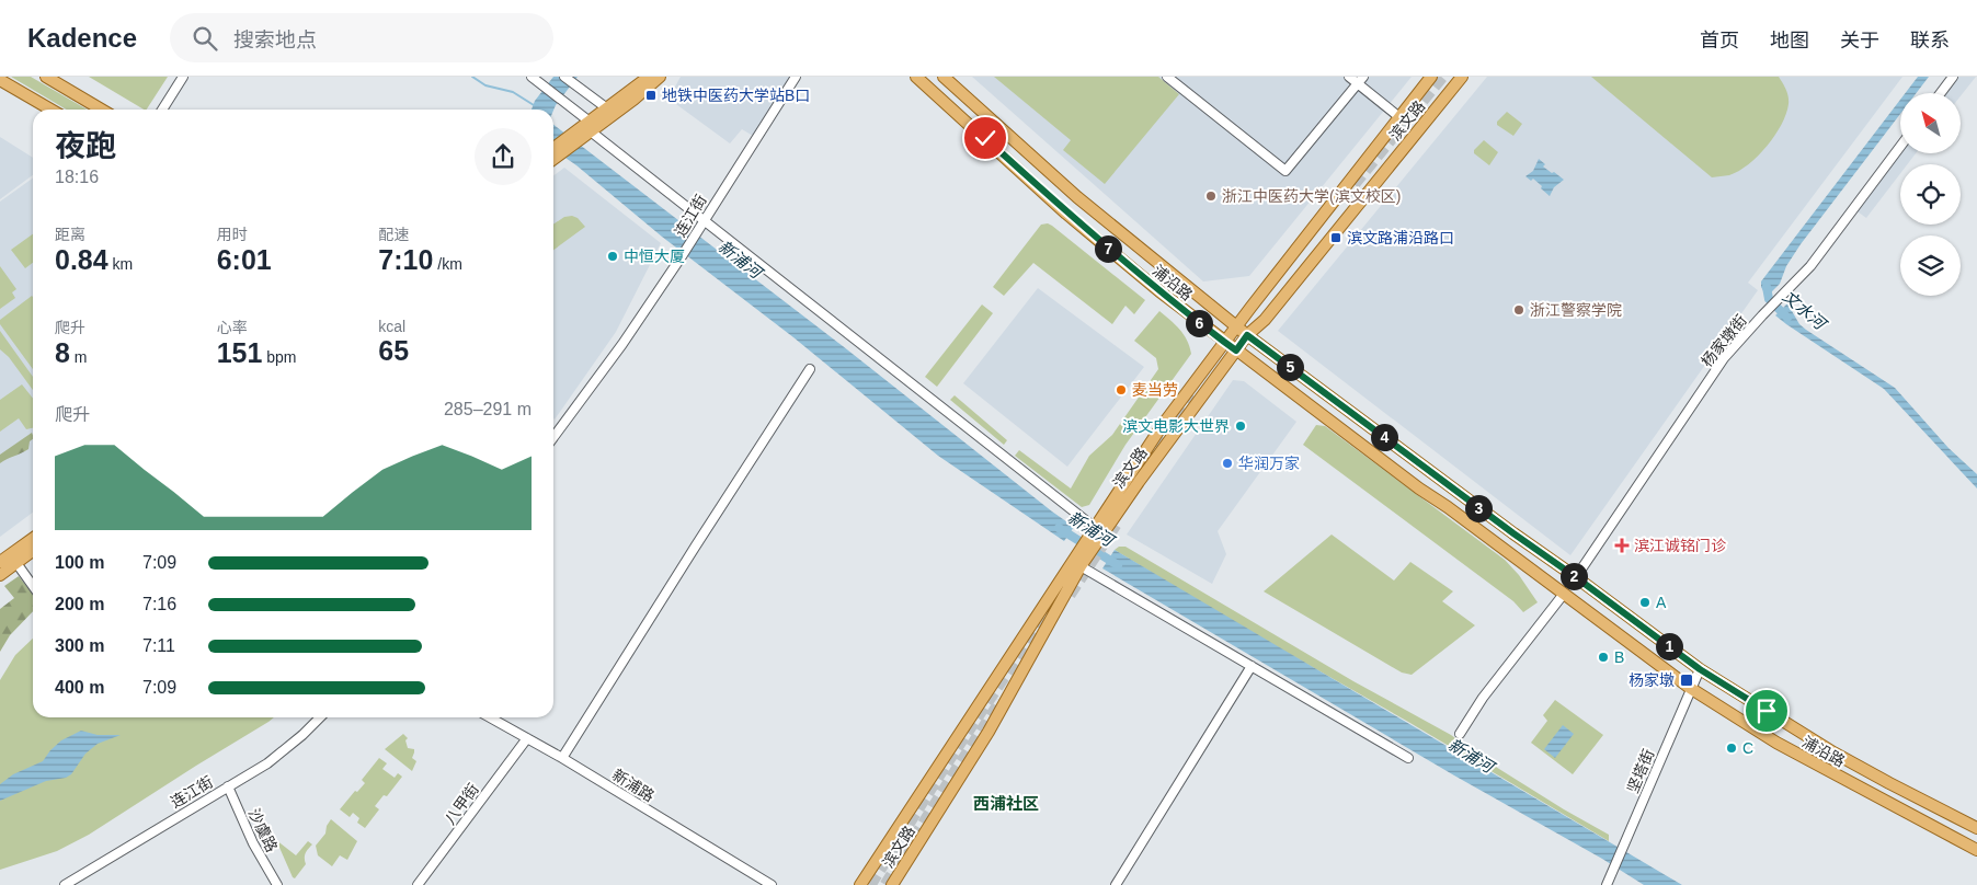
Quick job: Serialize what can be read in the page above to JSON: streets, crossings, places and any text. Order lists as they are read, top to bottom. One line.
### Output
{"streets":{"main road":["滨文路","浦沿路"],"street":["连江街","杨家墩街","坚塔街","新浦路","八甲街","沙虞路"]},"crossings":[["滨文路","浦沿路"],["连江街","沙虞路"],["浦沿路","杨家墩街"],["浦沿路","坚塔街"],["新浦路","八甲街"]],"districts":["西浦社区"],"water":["新浦河","文水河"],"places":{"transit":["地铁中医药大学站B口","滨文路浦沿路口","杨家墩"],"other":["浙江中医药大学(滨文校区)","中恒大厦","浙江警察学院","麦当劳","滨文电影大世界","华润万家","A","B","C"],"health":["滨江诚铭门诊"]},"north":"top left","page":{"header":"Kadence","search":"搜索地点","nav":["首页","地图","关于","联系"],"heading":["夜跑","18:16"],"stats":[["距离","0.84 km"],["用时","6:01"],["配速","7:10 /km"],["爬升","8 m"],["心率","151 bpm"],["kcal","65"]],"pins":["7","6","5","4","3","2","1"],"chart":["爬升","285–291 m"],"list":[{"name":"100 m","note":"7:09"},{"name":"200 m","note":"7:16"},{"name":"300 m","note":"7:11"},{"name":"400 m","note":"7:09"}]}}
